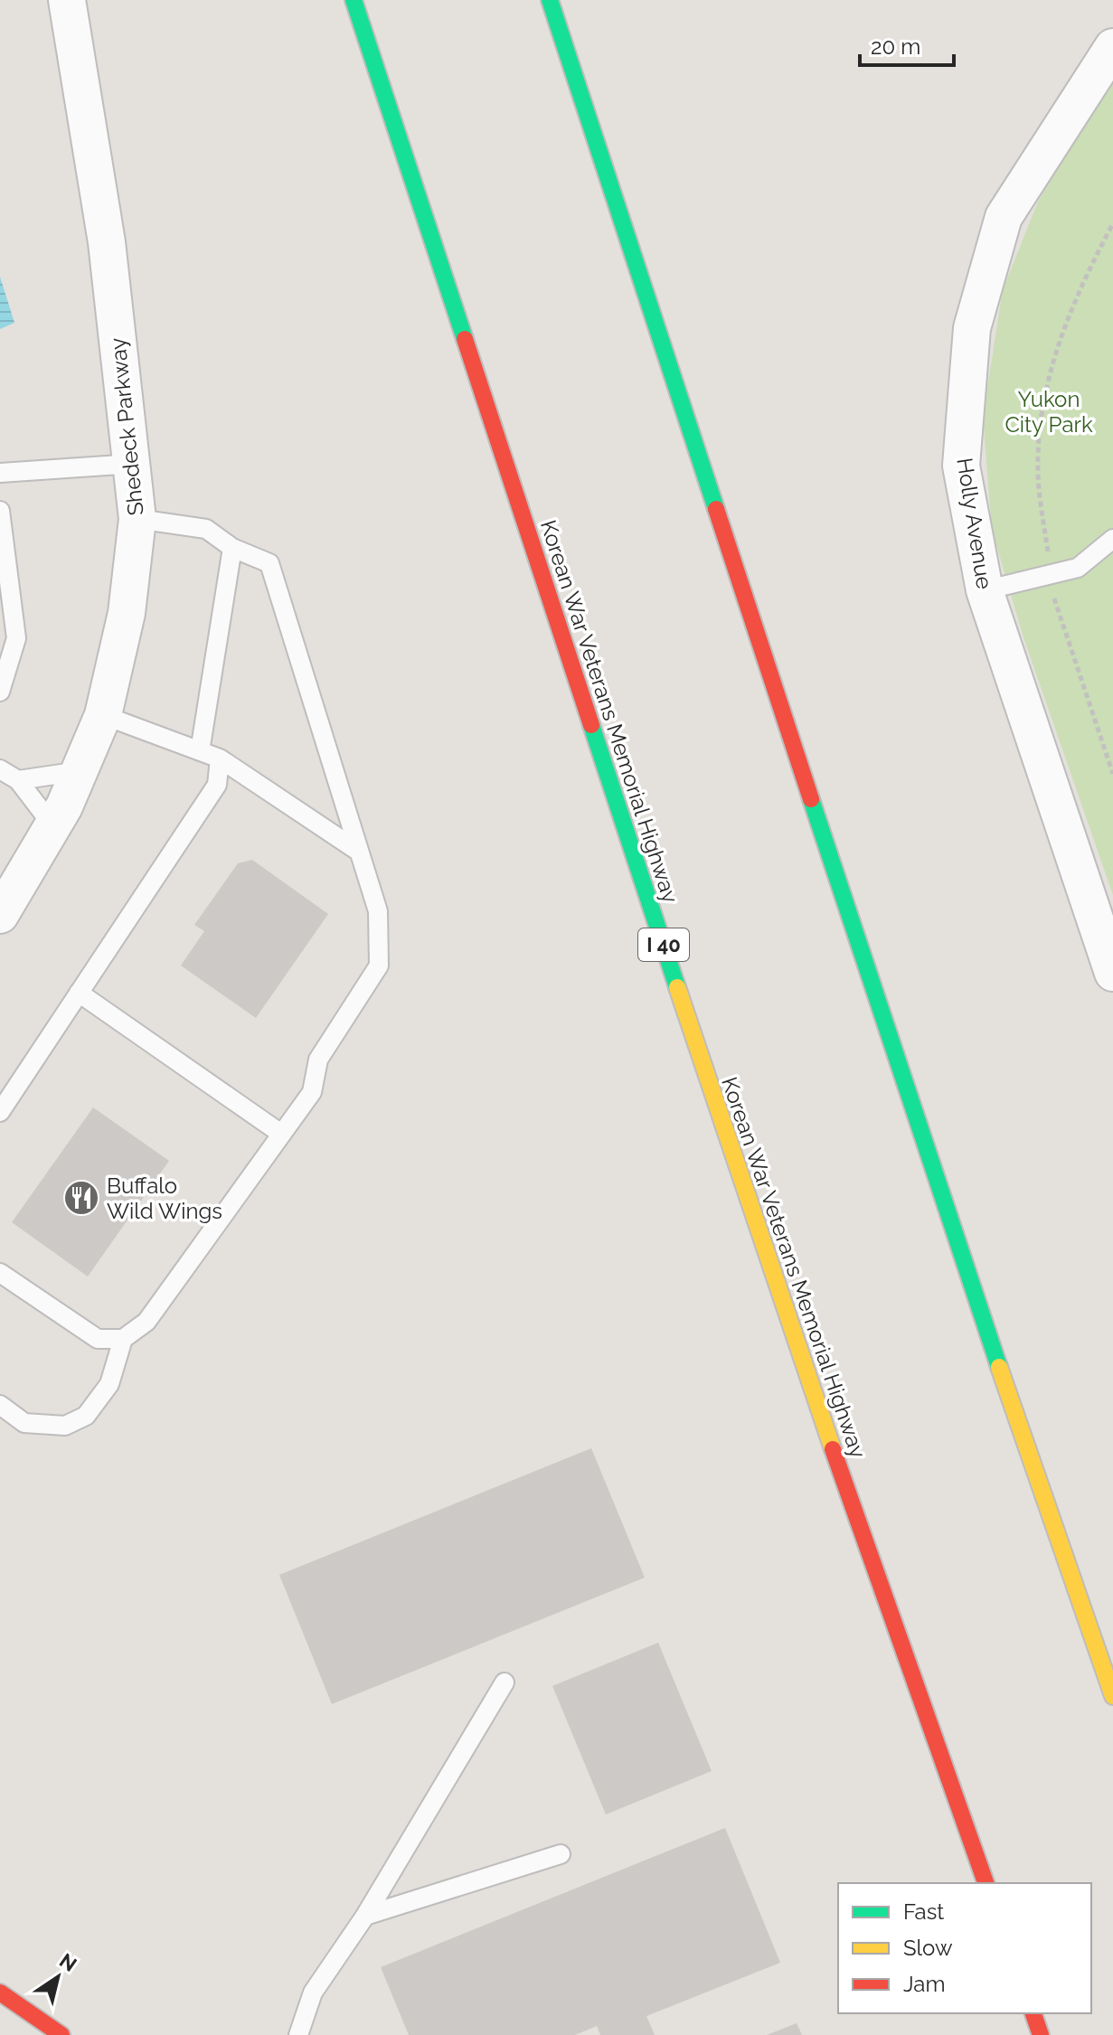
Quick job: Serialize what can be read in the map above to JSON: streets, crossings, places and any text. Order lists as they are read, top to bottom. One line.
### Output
{"streets":{"main road":["Korean War Veterans Memorial Highway","I 40"],"street":["Shedeck Parkway","Holly Avenue"]},"parks":["Yukon City Park"],"places":{"restaurant":["Buffalo Wild Wings"]},"legend":["Fast","Slow","Jam"],"scale_bar":"20 m","north":"top right"}
